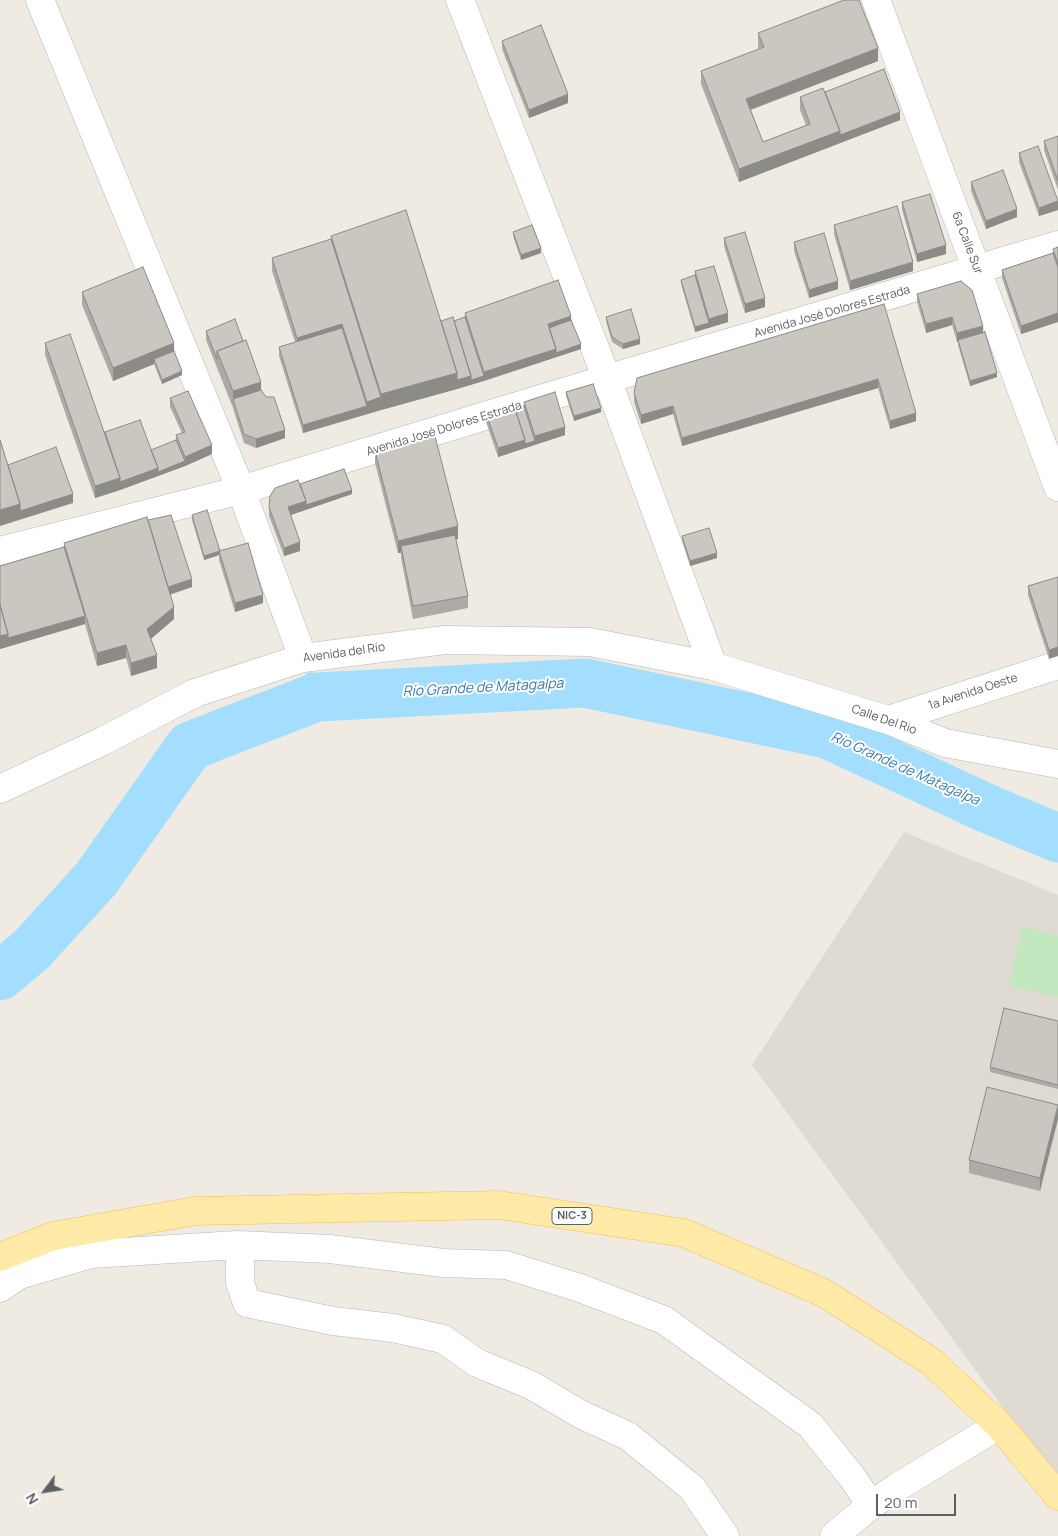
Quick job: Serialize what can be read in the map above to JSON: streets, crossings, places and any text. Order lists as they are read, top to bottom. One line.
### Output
{"streets":{"main road":["NIC-3"],"street":["6a Calle Sur","Avenida José Dolores Estrada","Avenida del Río","1a Avenida Oeste","Calle Del Rio"]},"crossings":[["6a Calle Sur","Avenida José Dolores Estrada"],["Avenida del Río","Calle Del Rio"],["1a Avenida Oeste","Calle Del Rio"]],"water":["Río Grande de Matagalpa"],"scale_bar":"20 m","north":"bottom left"}
